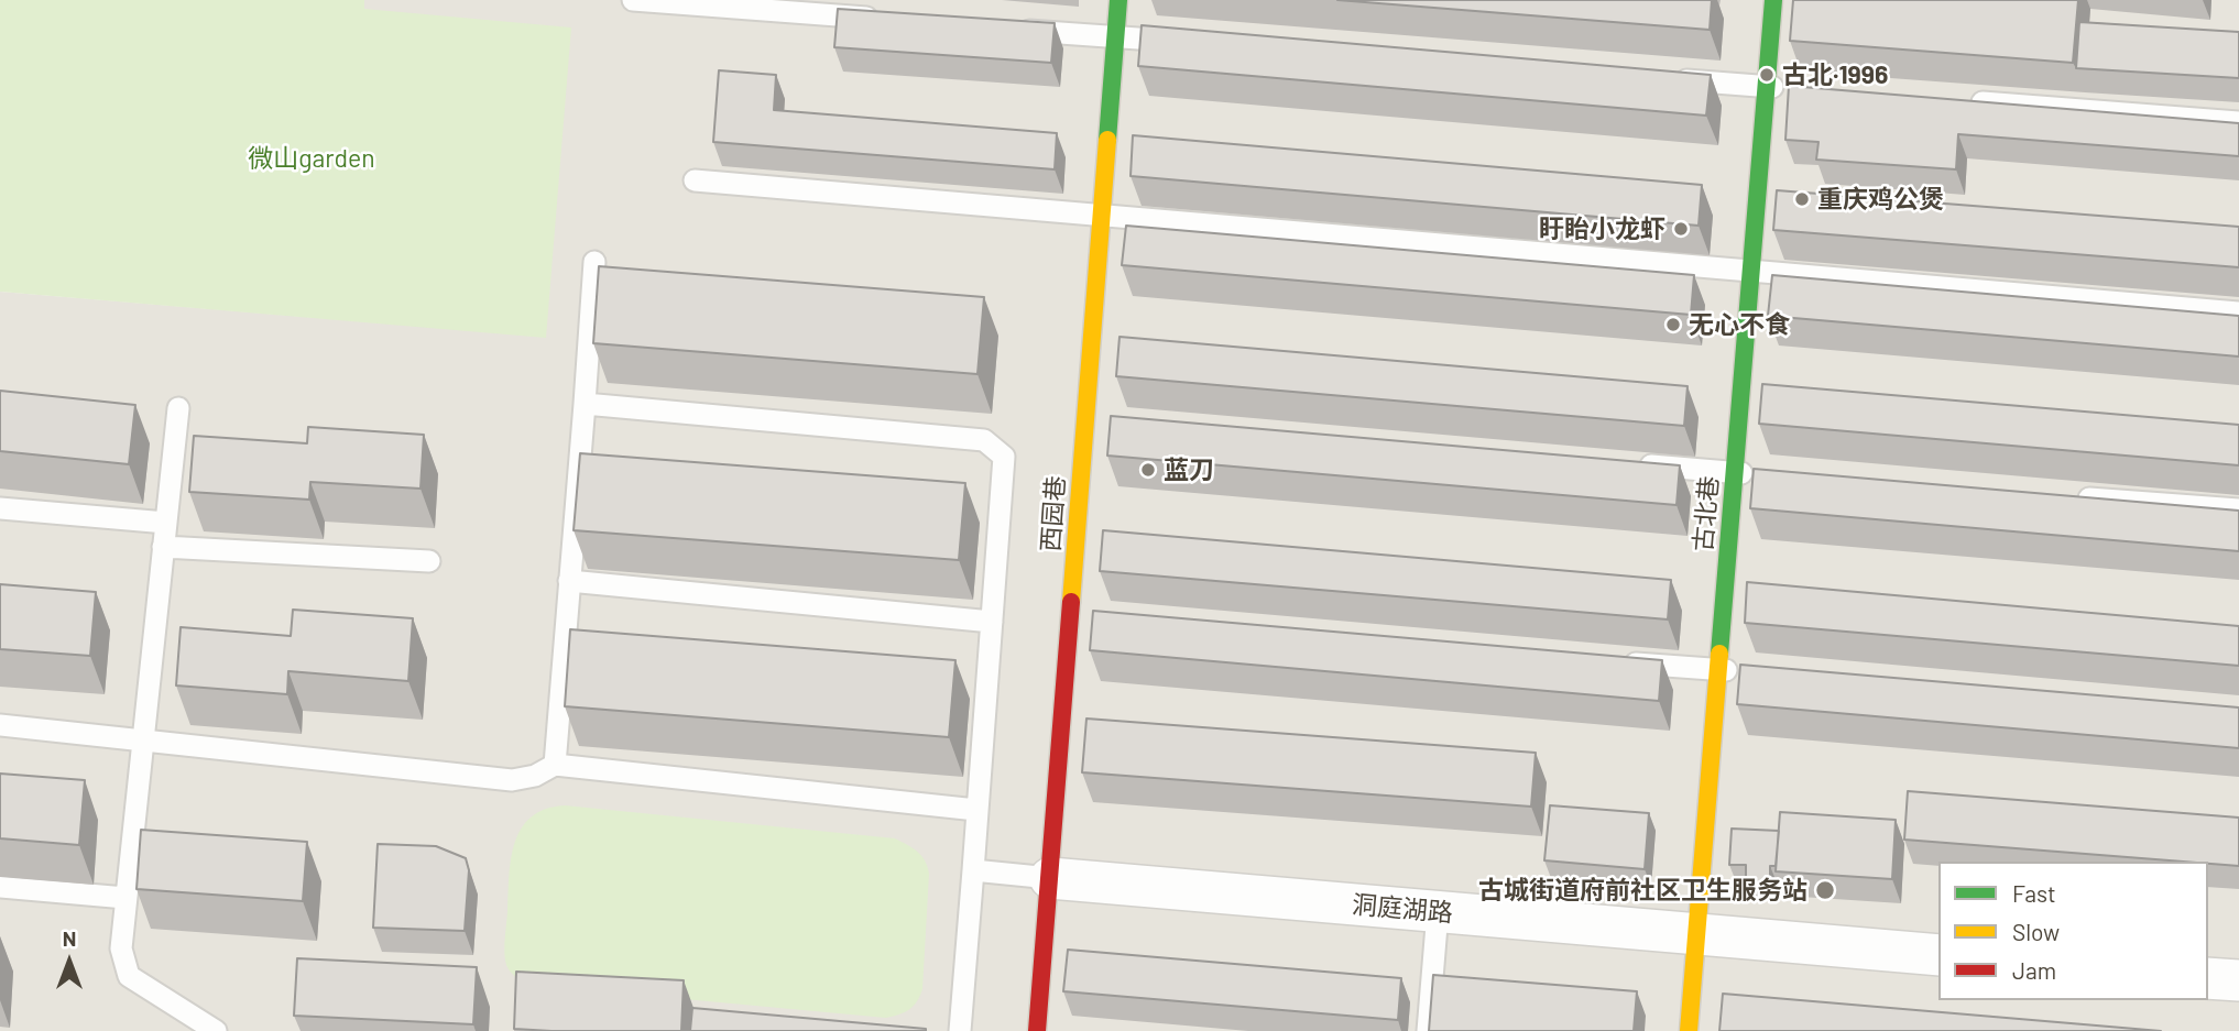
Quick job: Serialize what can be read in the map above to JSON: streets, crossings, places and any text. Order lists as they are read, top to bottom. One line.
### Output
{"streets":{"street":["西园巷","古北巷","洞庭湖路"]},"crossings":[["西园巷","洞庭湖路"],["古北巷","洞庭湖路"]],"parks":["微山garden"],"places":["古北·1996","重庆鸡公煲","盱眙小龙虾","无心不食","蓝刀","古城街道府前社区卫生服务站"],"legend":["Fast","Slow","Jam"],"north":"top"}
